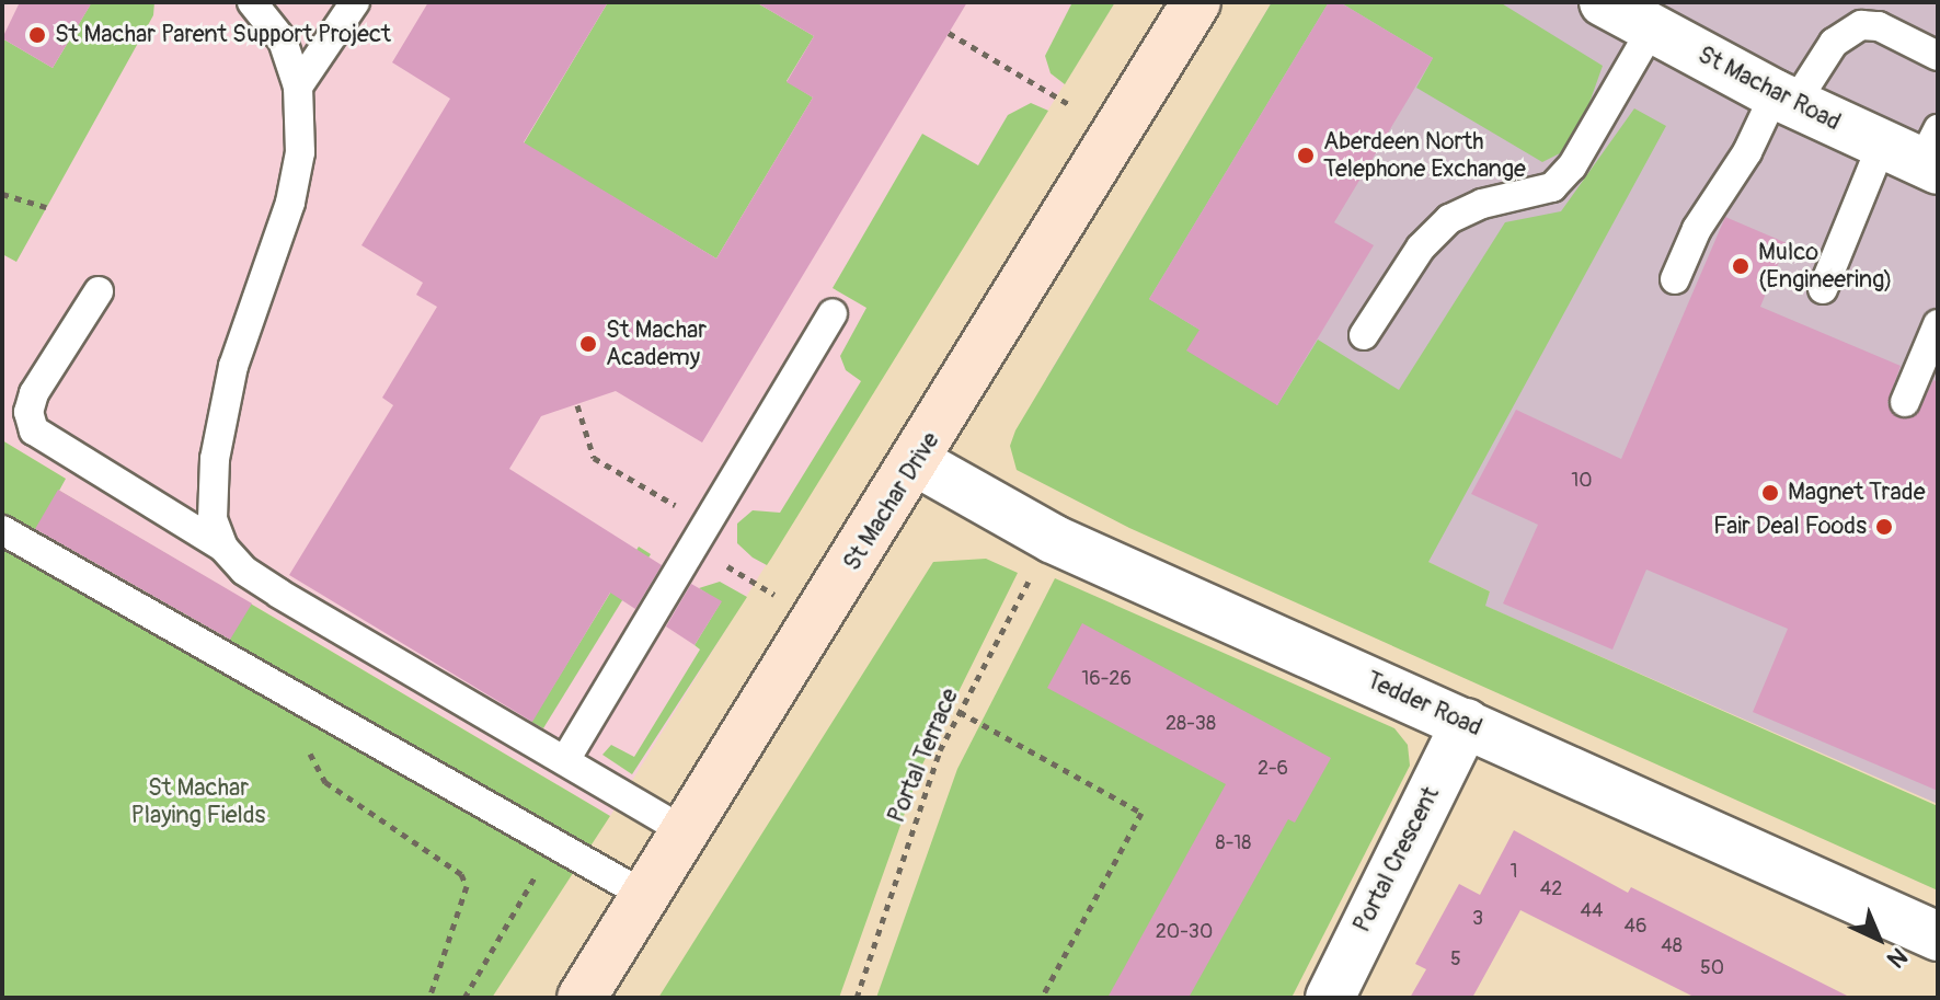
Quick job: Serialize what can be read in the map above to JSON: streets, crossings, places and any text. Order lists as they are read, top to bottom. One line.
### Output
{"streets":{"main road":["St Machar Drive"],"street":["St Machar Road","Tedder Road","Portal Crescent"],"path":["Portal Terrace"]},"crossings":[["St Machar Drive","Tedder Road"],["Tedder Road","Portal Terrace"],["Tedder Road","Portal Crescent"]],"parks":["St Machar Playing Fields"],"places":["St Machar Parent Support Project","Aberdeen North Telephone Exchange","Mulco (Engineering)","St Machar Academy","Magnet Trade","Fair Deal Foods"],"house_numbers":["10","16-26","28-38","2-6","8-18","1","42","44","3","46","20-30","48","5","50"],"north":"bottom right"}
